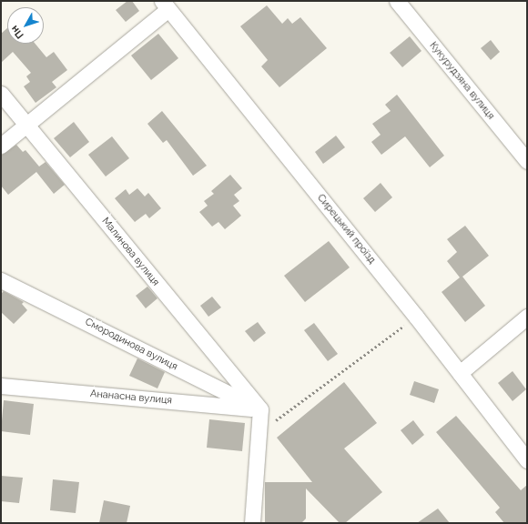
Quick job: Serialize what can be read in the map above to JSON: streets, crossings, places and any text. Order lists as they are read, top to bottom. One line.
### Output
{"streets":{"street":["Кукурудзяна вулиця","Сирецький проїзд","Малинова вулиця","Смородинова вулиця","Ананасна вулиця"]},"crossings":[["Малинова вулиця","Смородинова вулиця"],["Малинова вулиця","Ананасна вулиця"],["Смородинова вулиця","Ананасна вулиця"]],"north":"bottom left"}
